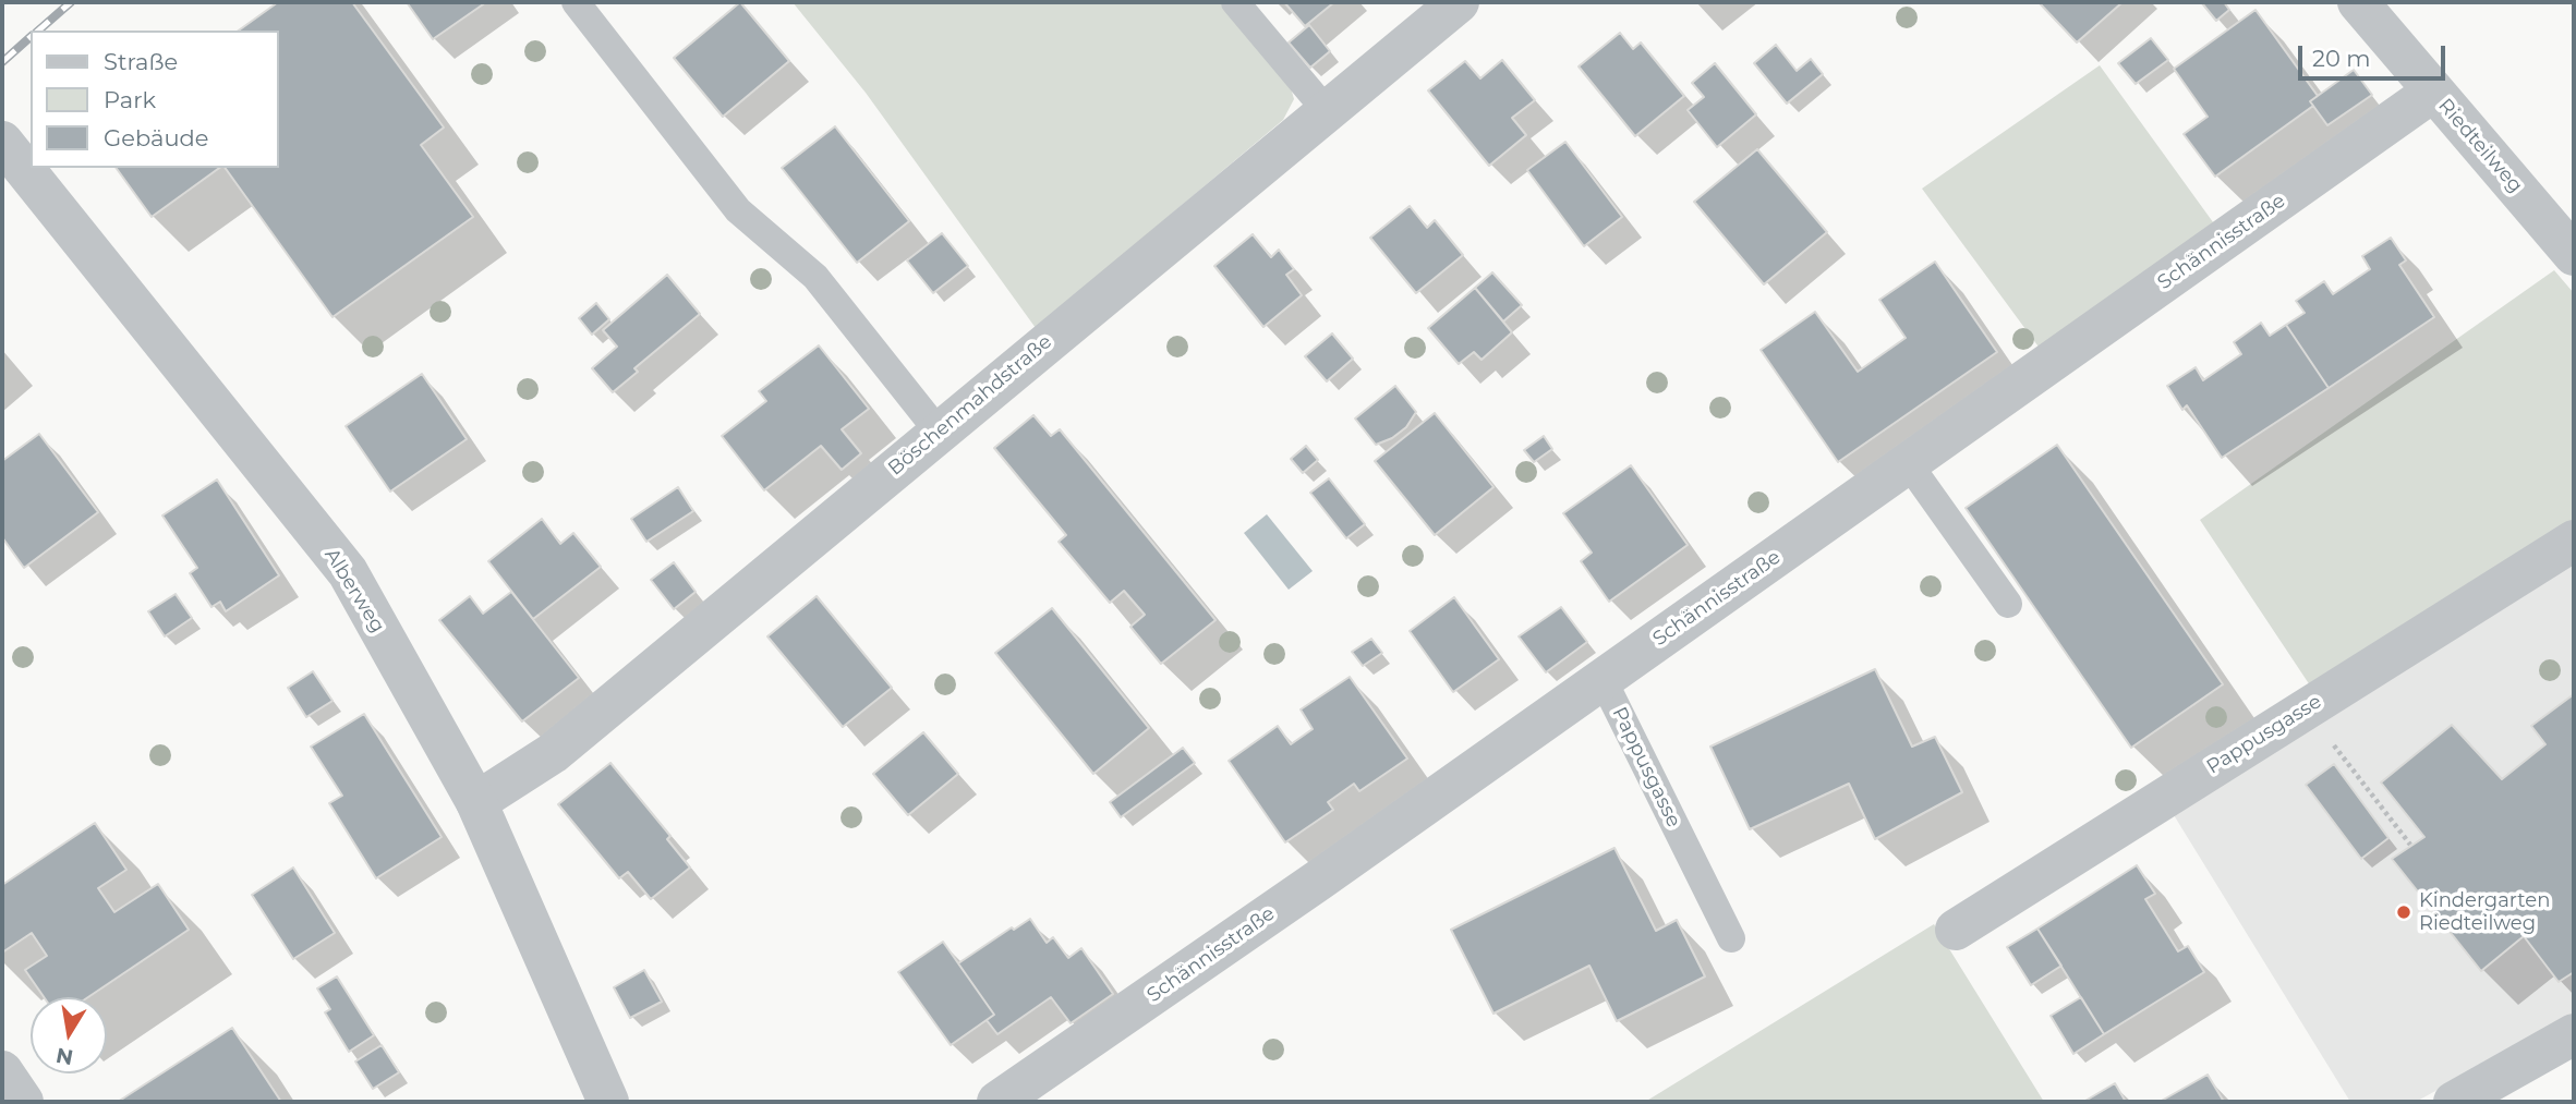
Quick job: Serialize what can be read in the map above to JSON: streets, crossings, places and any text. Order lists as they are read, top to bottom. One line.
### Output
{"streets":{"street":["Riedteilweg","Schännisstraße","Böschenmahdstraße","Alberweg","Pappusgasse"]},"crossings":[["Riedteilweg","Schännisstraße"],["Schännisstraße","Pappusgasse"],["Böschenmahdstraße","Alberweg"]],"places":["Kindergarten Riedteilweg"],"legend":["Straße","Park","Gebäude"],"scale_bar":"20 m","north":"bottom"}
